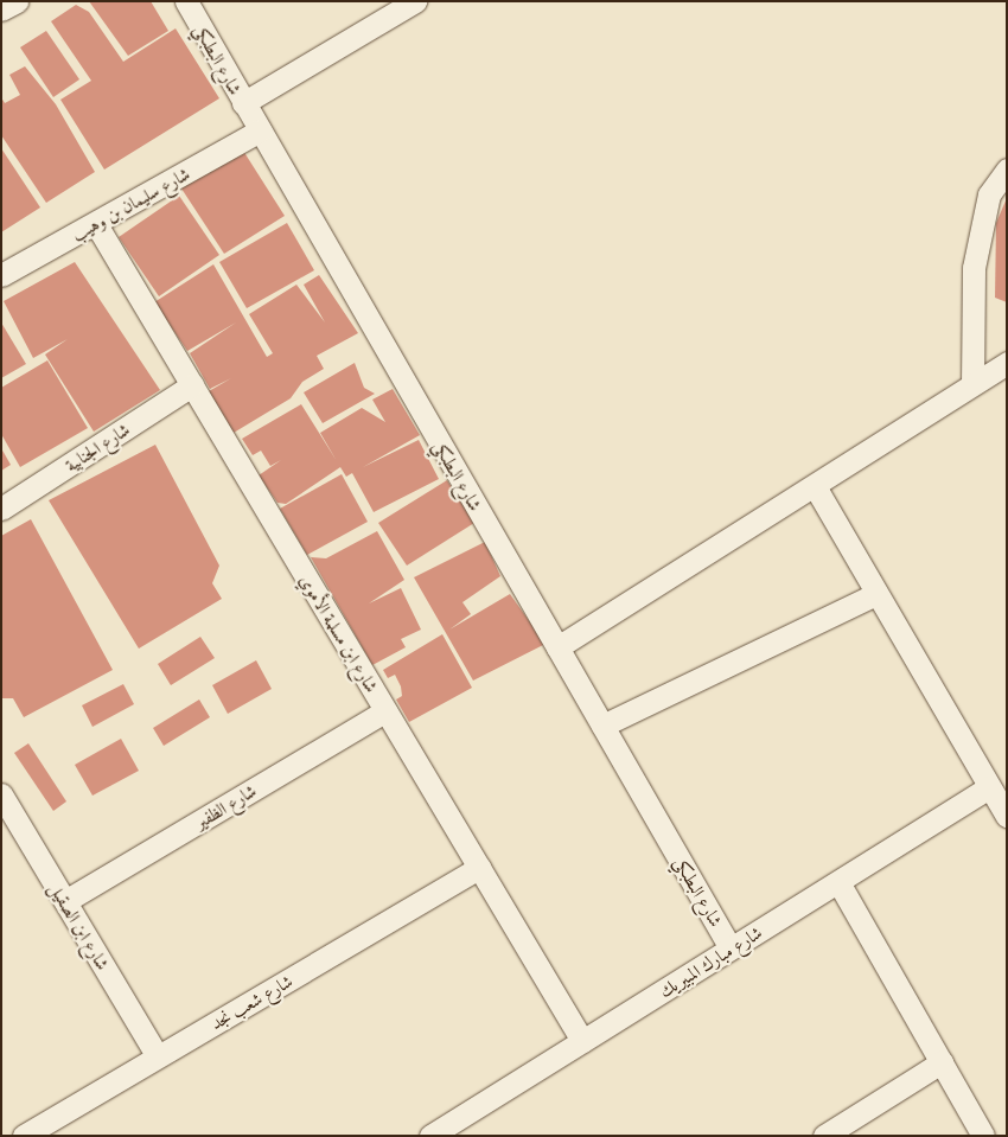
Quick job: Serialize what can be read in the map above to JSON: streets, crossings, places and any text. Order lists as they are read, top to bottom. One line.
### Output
{"streets":{"street":["شارع البطبكي","شارع سليمان بن وهيب","شارع الجنابية","شارع ابن مسلمة الأموي","شارع الظفير","شارع ابن الصقيل","شارع مبارك المبيريك","شارع شعب نجد"]},"crossings":[["شارع البطبكي","شارع سليمان بن وهيب"],["شارع البطبكي","شارع مبارك المبيريك"],["شارع سليمان بن وهيب","شارع ابن مسلمة الأموي"],["شارع الجنابية","شارع ابن مسلمة الأموي"],["شارع ابن مسلمة الأموي","شارع الظفير"],["شارع ابن مسلمة الأموي","شارع مبارك المبيريك"],["شارع ابن مسلمة الأموي","شارع شعب نجد"],["شارع الظفير","شارع ابن الصقيل"],["شارع ابن الصقيل","شارع شعب نجد"]]}
